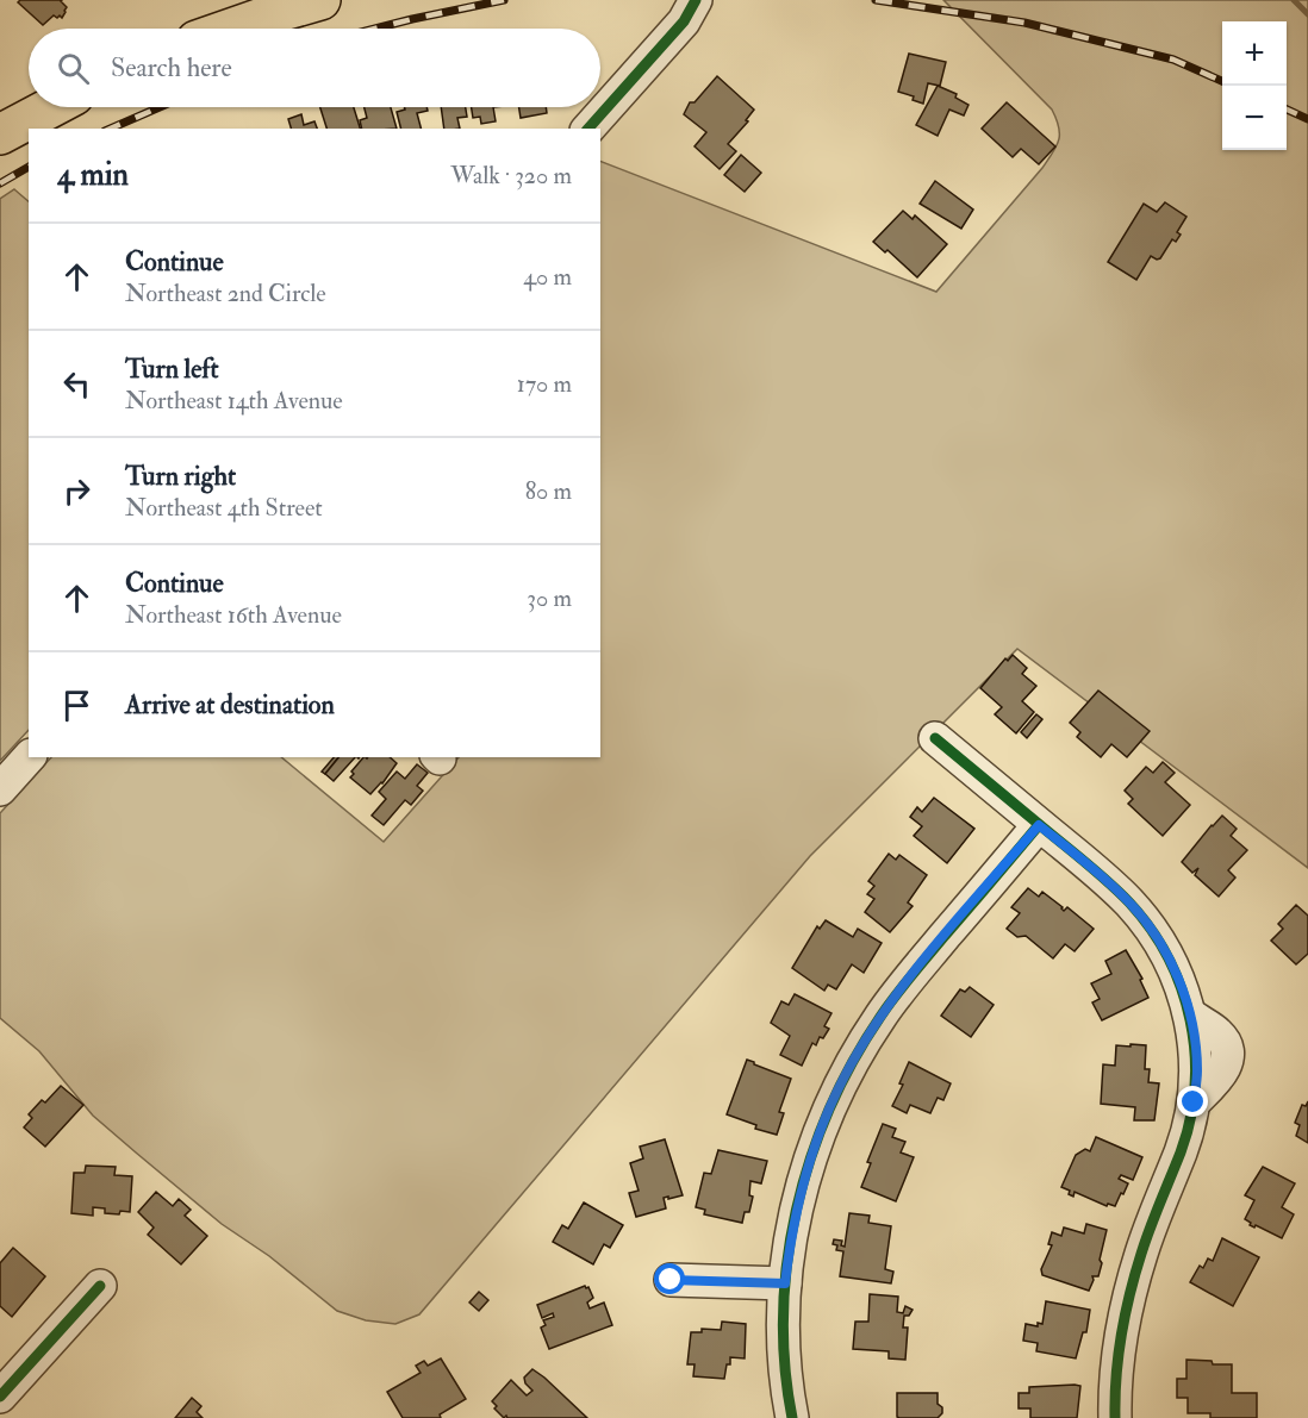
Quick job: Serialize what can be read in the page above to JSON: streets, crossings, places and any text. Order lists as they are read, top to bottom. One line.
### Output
{"page":{"map_buttons":["+","−"],"search":"Search here","heading":["4 min","Walk · 320 m"],"list":[["Continue","Northeast 2nd Circle","40 m"],["Turn left","Northeast 14th Avenue","170 m"],["Turn right","Northeast 4th Street","80 m"],["Continue","Northeast 16th Avenue","30 m"],"Arrive at destination"]}}
